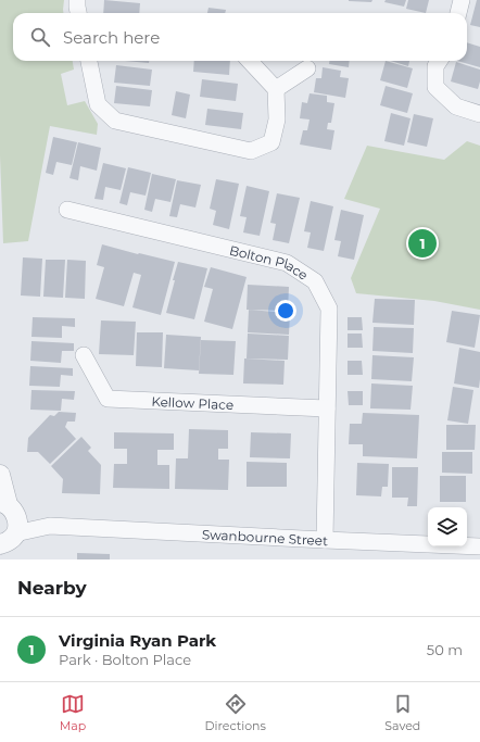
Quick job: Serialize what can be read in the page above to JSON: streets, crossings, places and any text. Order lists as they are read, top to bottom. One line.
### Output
{"streets":{"street":["Bolton Place","Kellow Place","Swanbourne Street"]},"crossings":[["Bolton Place","Kellow Place"],["Bolton Place","Swanbourne Street"]],"page":{"search":"Search here","pins":"1","heading":"Nearby","list":[{"mark":"1","name":"Virginia Ryan Park","note":"Park · Bolton Place","value":"50 m"}],"nav":["Map","Directions","Saved"]}}
